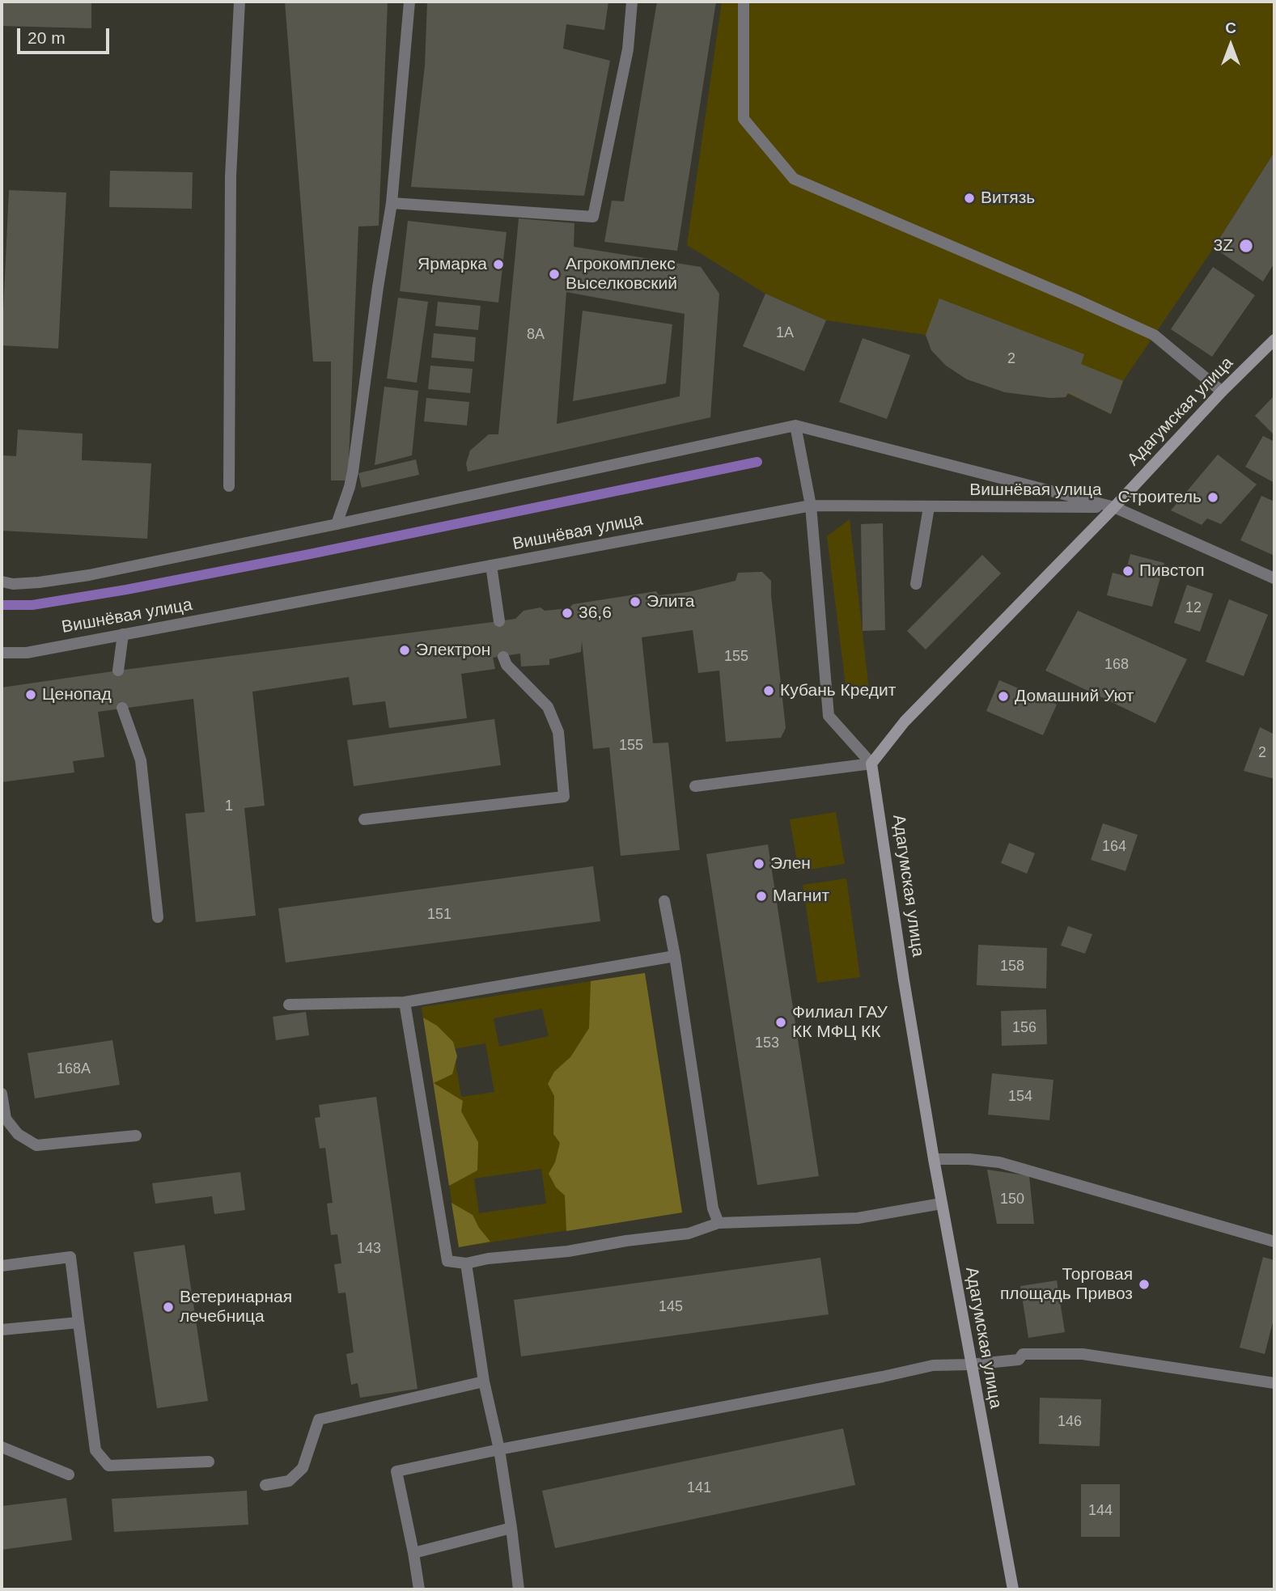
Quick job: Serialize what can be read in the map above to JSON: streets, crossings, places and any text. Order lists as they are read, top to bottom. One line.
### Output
{"streets":{"main road":["Адагумская улица"],"street":["Вишнёвая улица"]},"crossings":[["Адагумская улица","Вишнёвая улица"]],"places":["Витязь","3Z","Ярмарка","Агрокомплекс Выселковский","Строитель","Пивстоп","Элита","36,6","Электрон","Кубань Кредит","Ценопад","Домашний Уют","Элен","Магнит","Филиал ГАУ КК МФЦ КК","Торговая площадь Привоз","Ветеринарная лечебница"],"house_numbers":["1А","8А","2","12","155","168","155","2","1","164","151","158","156","153","168А","154","150","143","145","146","141","144"],"scale_bar":"20 m","north":"top"}
